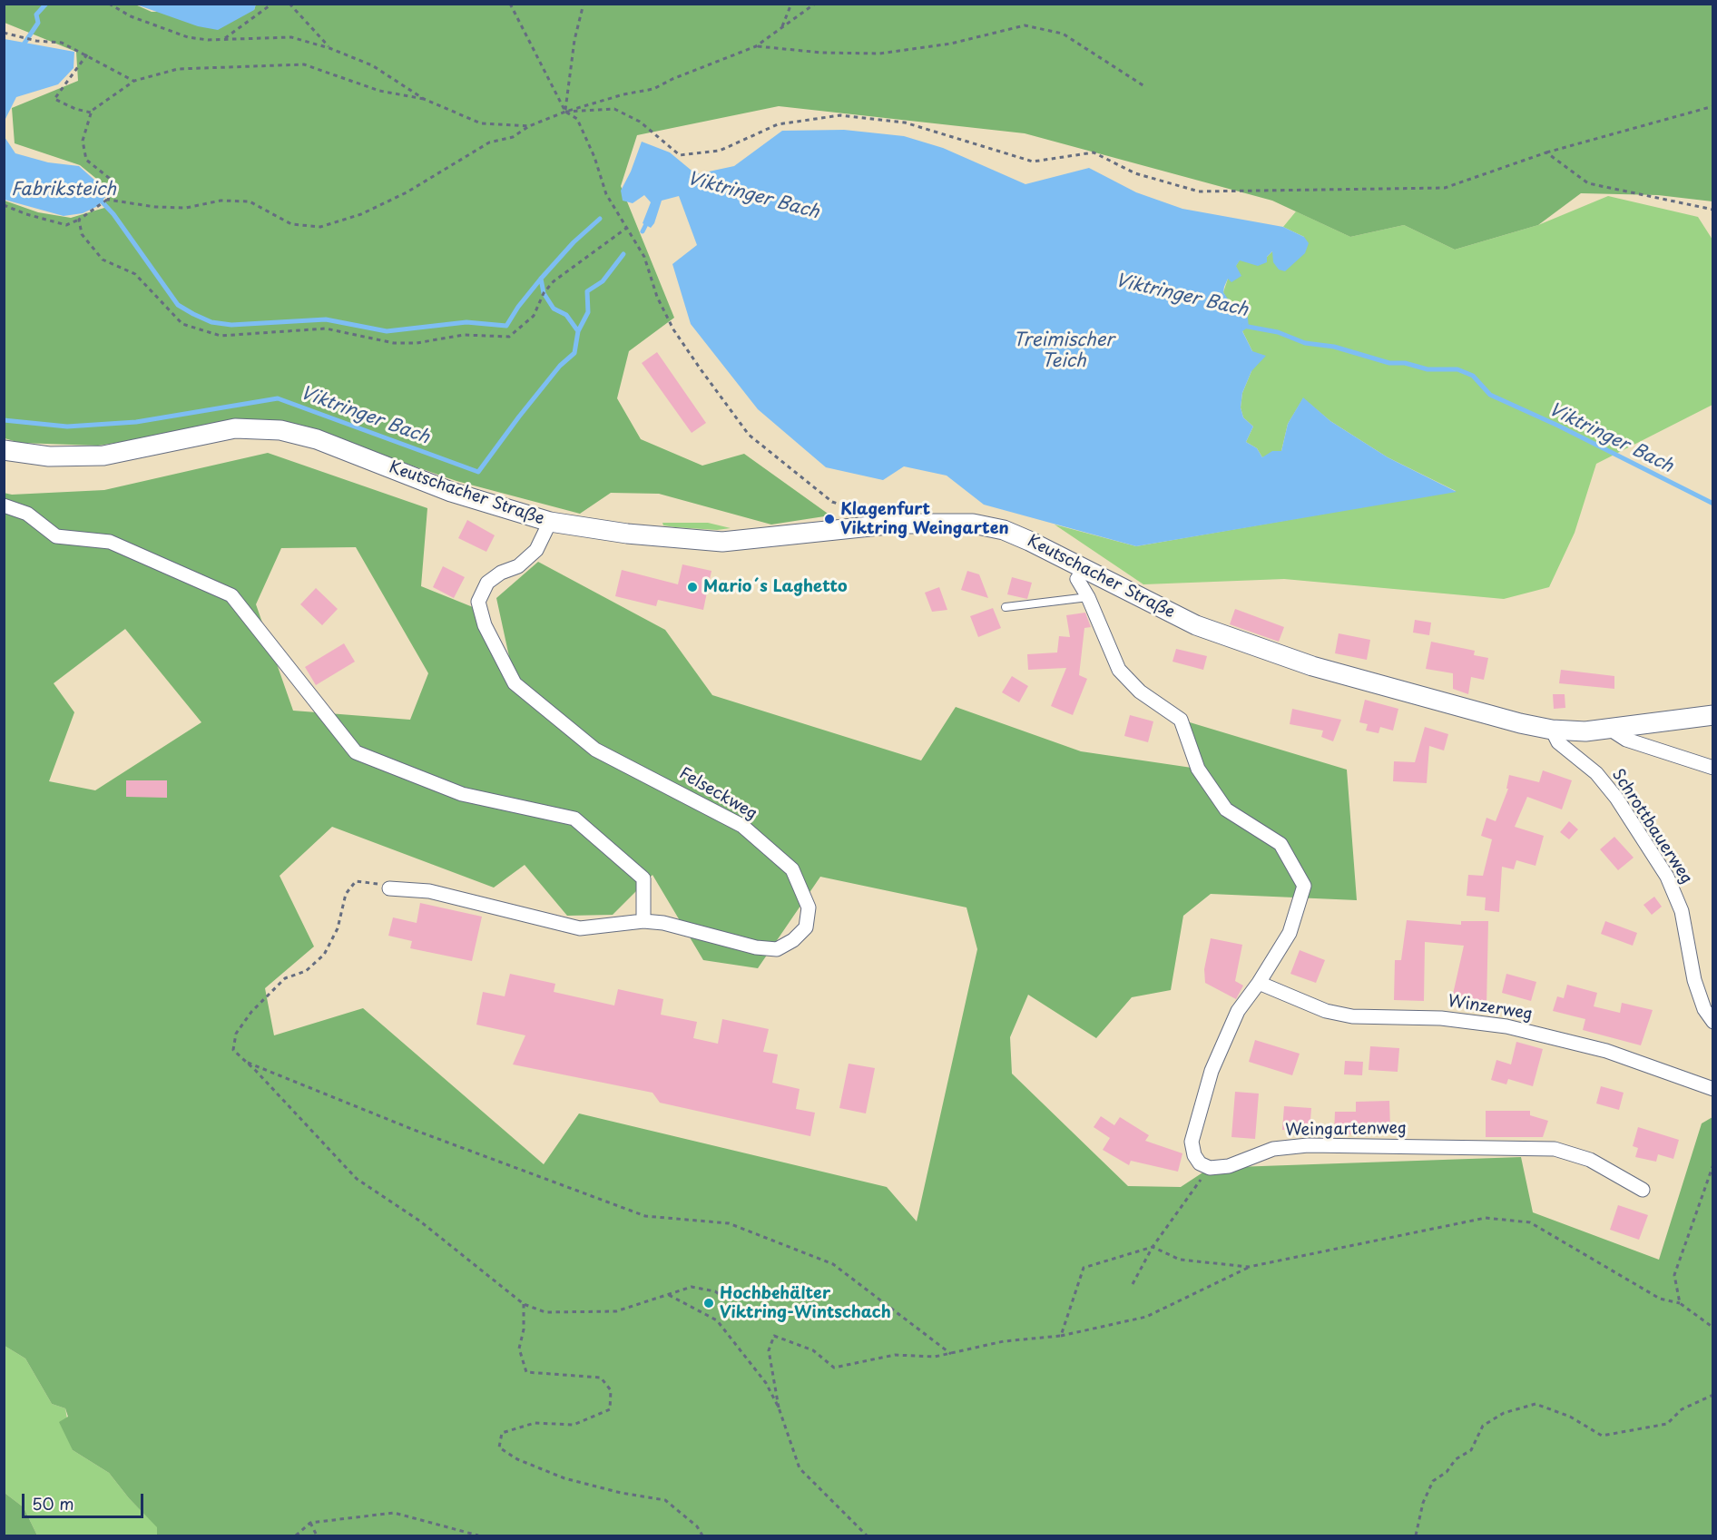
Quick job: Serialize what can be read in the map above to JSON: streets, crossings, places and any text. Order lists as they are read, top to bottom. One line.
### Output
{"streets":{"main road":["Keutschacher Straße"],"street":["Felseckweg","Schrottbauerweg","Winzerweg","Weingartenweg"]},"crossings":[["Keutschacher Straße","Felseckweg"],["Keutschacher Straße","Schrottbauerweg"]],"water":["Fabriksteich","Viktringer Bach","Treimischer Teich"],"places":["Klagenfurt Viktring Weingarten","Mario´s Laghetto","Hochbehälter Viktring-Wintschach"],"scale_bar":"50 m"}
